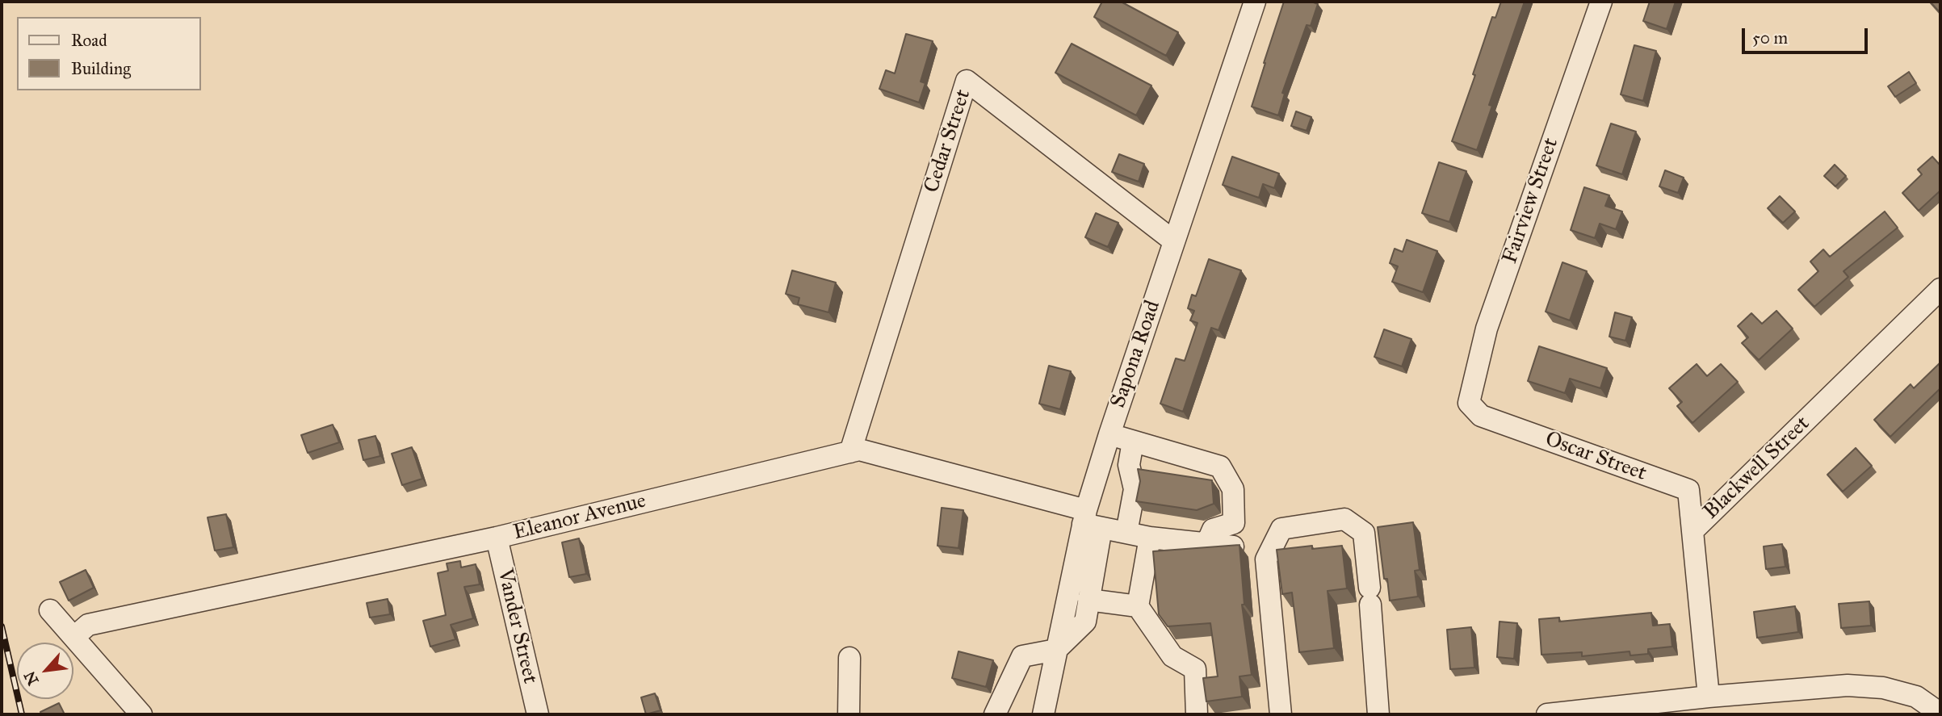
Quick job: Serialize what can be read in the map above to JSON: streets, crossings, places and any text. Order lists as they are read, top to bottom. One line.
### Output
{"streets":{"street":["Cedar Street","Fairview Street","Sapona Road","Oscar Street","Blackwell Street","Eleanor Avenue","Vander Street"]},"crossings":[["Cedar Street","Sapona Road"],["Cedar Street","Eleanor Avenue"],["Fairview Street","Oscar Street"],["Sapona Road","Eleanor Avenue"],["Oscar Street","Blackwell Street"],["Eleanor Avenue","Vander Street"]],"legend":["Road","Building"],"scale_bar":"50 m","north":"bottom left"}
